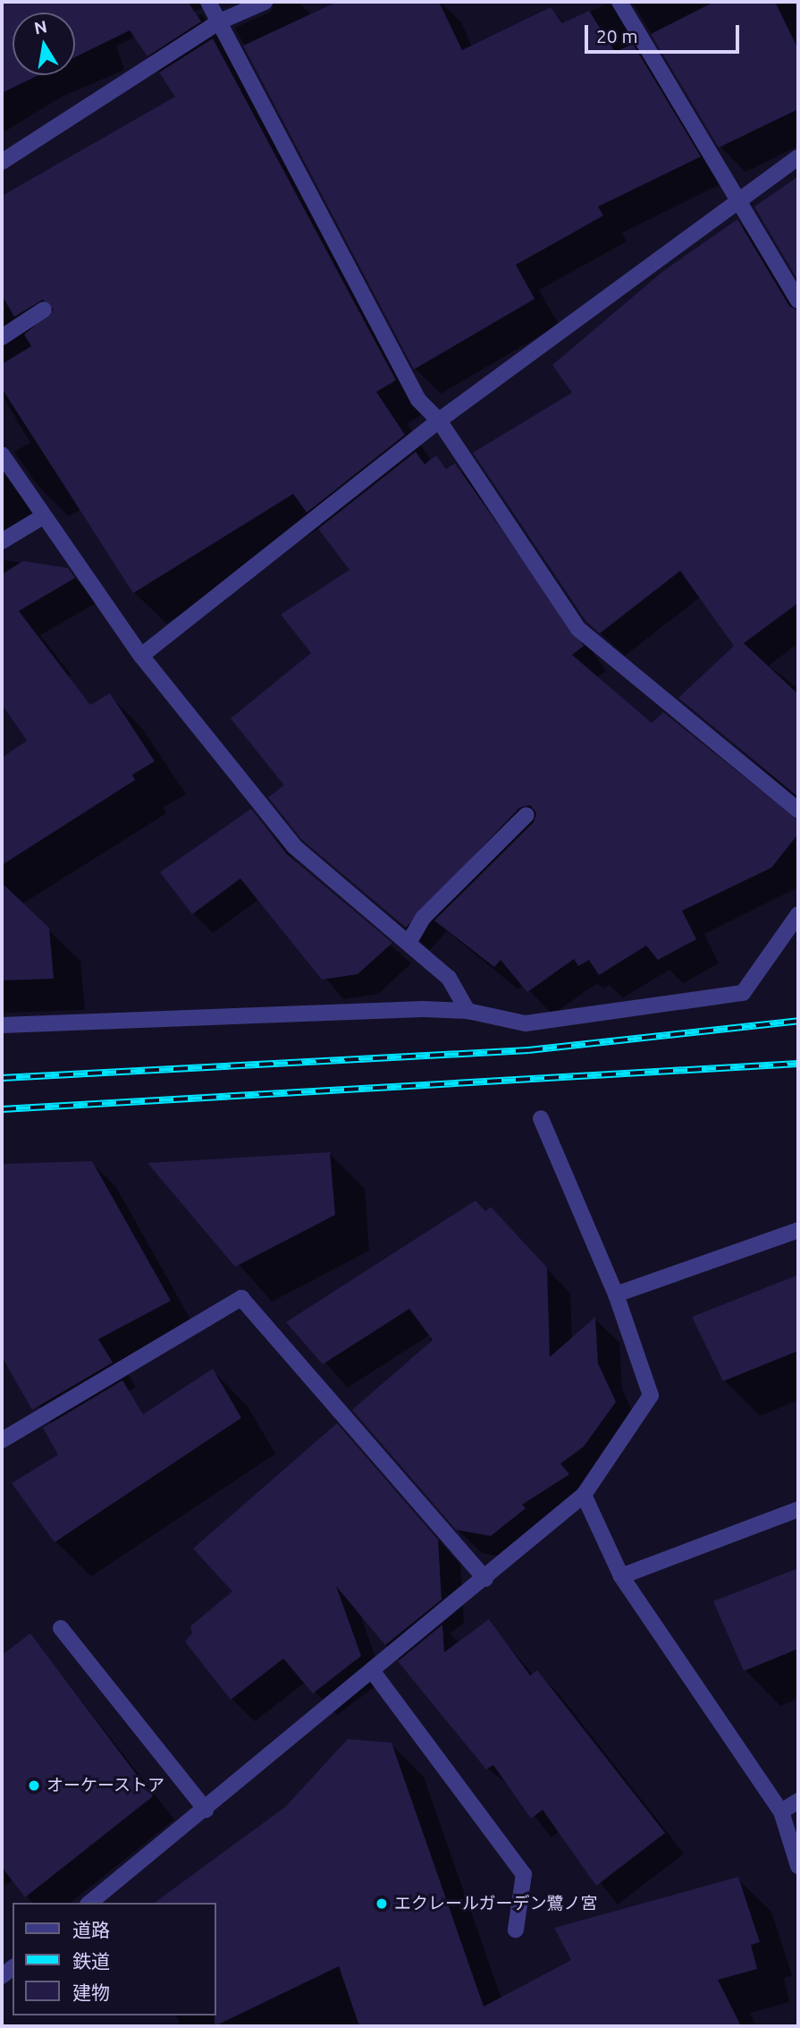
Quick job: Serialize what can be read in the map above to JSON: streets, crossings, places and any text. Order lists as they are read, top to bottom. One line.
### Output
{"places":["オーケーストア","エクレールガーデン鷺ノ宮"],"legend":["道路","鉄道","建物"],"scale_bar":"20 m","north":"top"}
